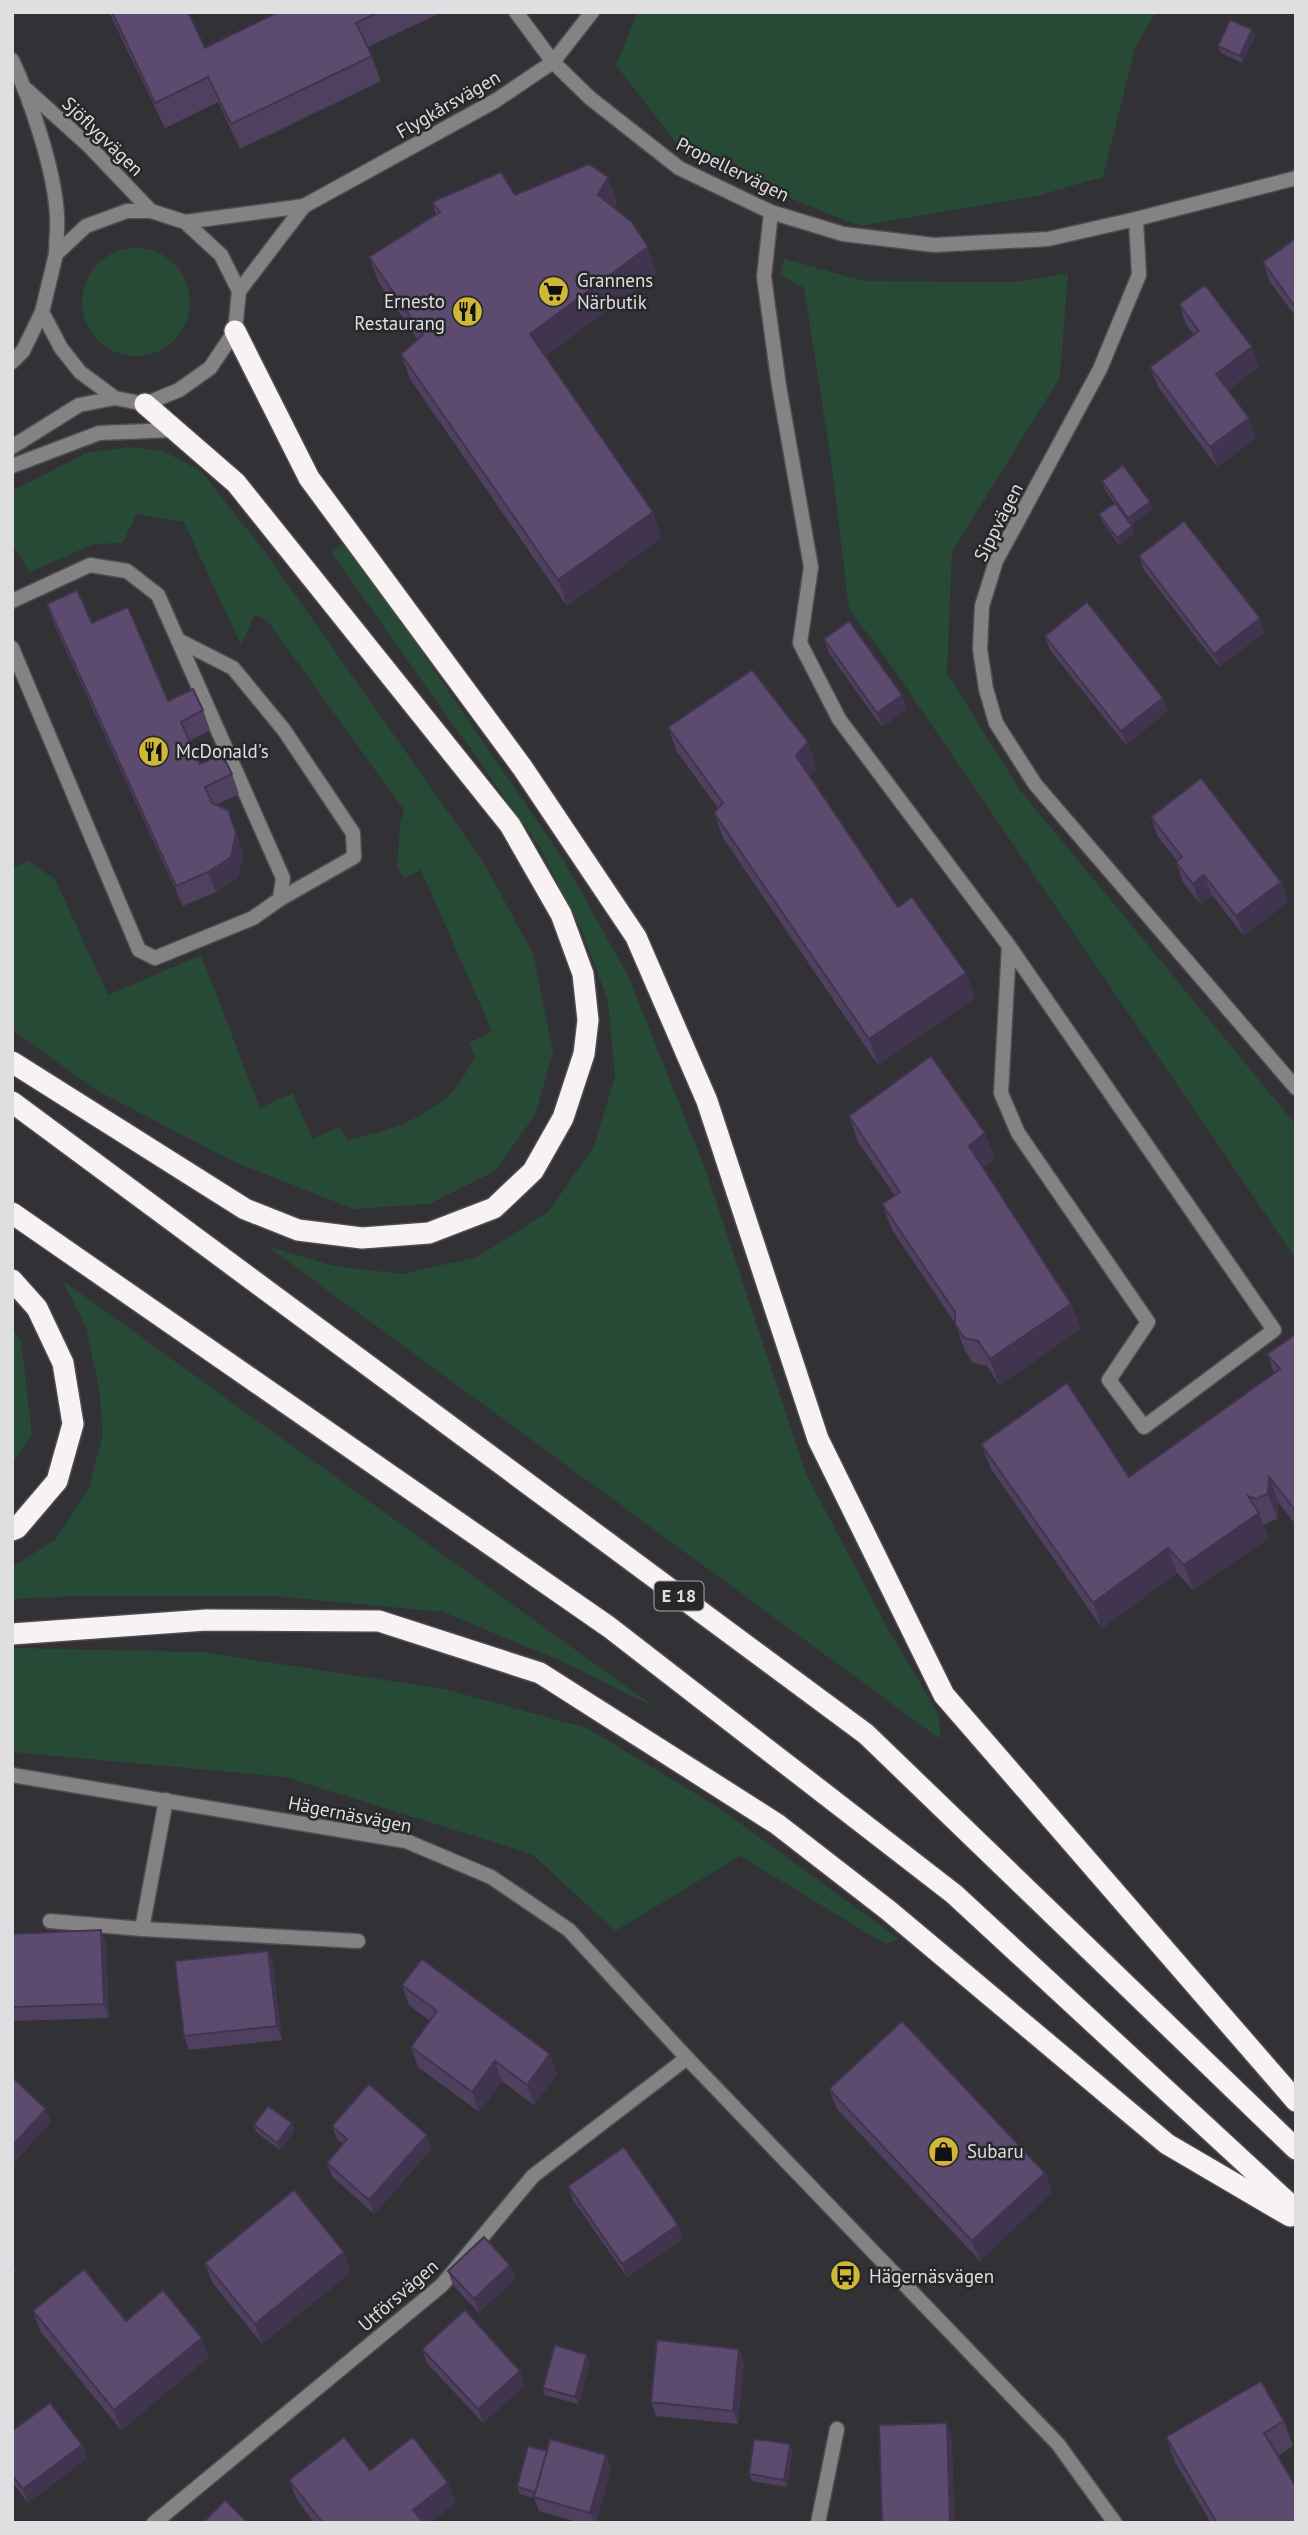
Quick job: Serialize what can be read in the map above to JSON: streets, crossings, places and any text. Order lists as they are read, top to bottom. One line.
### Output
{"streets":{"highway":["E 18"],"street":["Flygkårsvägen","Sjöflygvägen","Propellervägen","Sippvägen","Hägernäsvägen","Utförsvägen"]},"crossings":[["Flygkårsvägen","Sjöflygvägen"],["Flygkårsvägen","Propellervägen"],["Propellervägen","Sippvägen"],["Hägernäsvägen","Utförsvägen"]],"places":{"supermarket":["Grannens Närbutik"],"restaurant":["Ernesto Restaurang","McDonald's"],"shop":["Subaru"],"bus stop":["Hägernäsvägen"]}}
